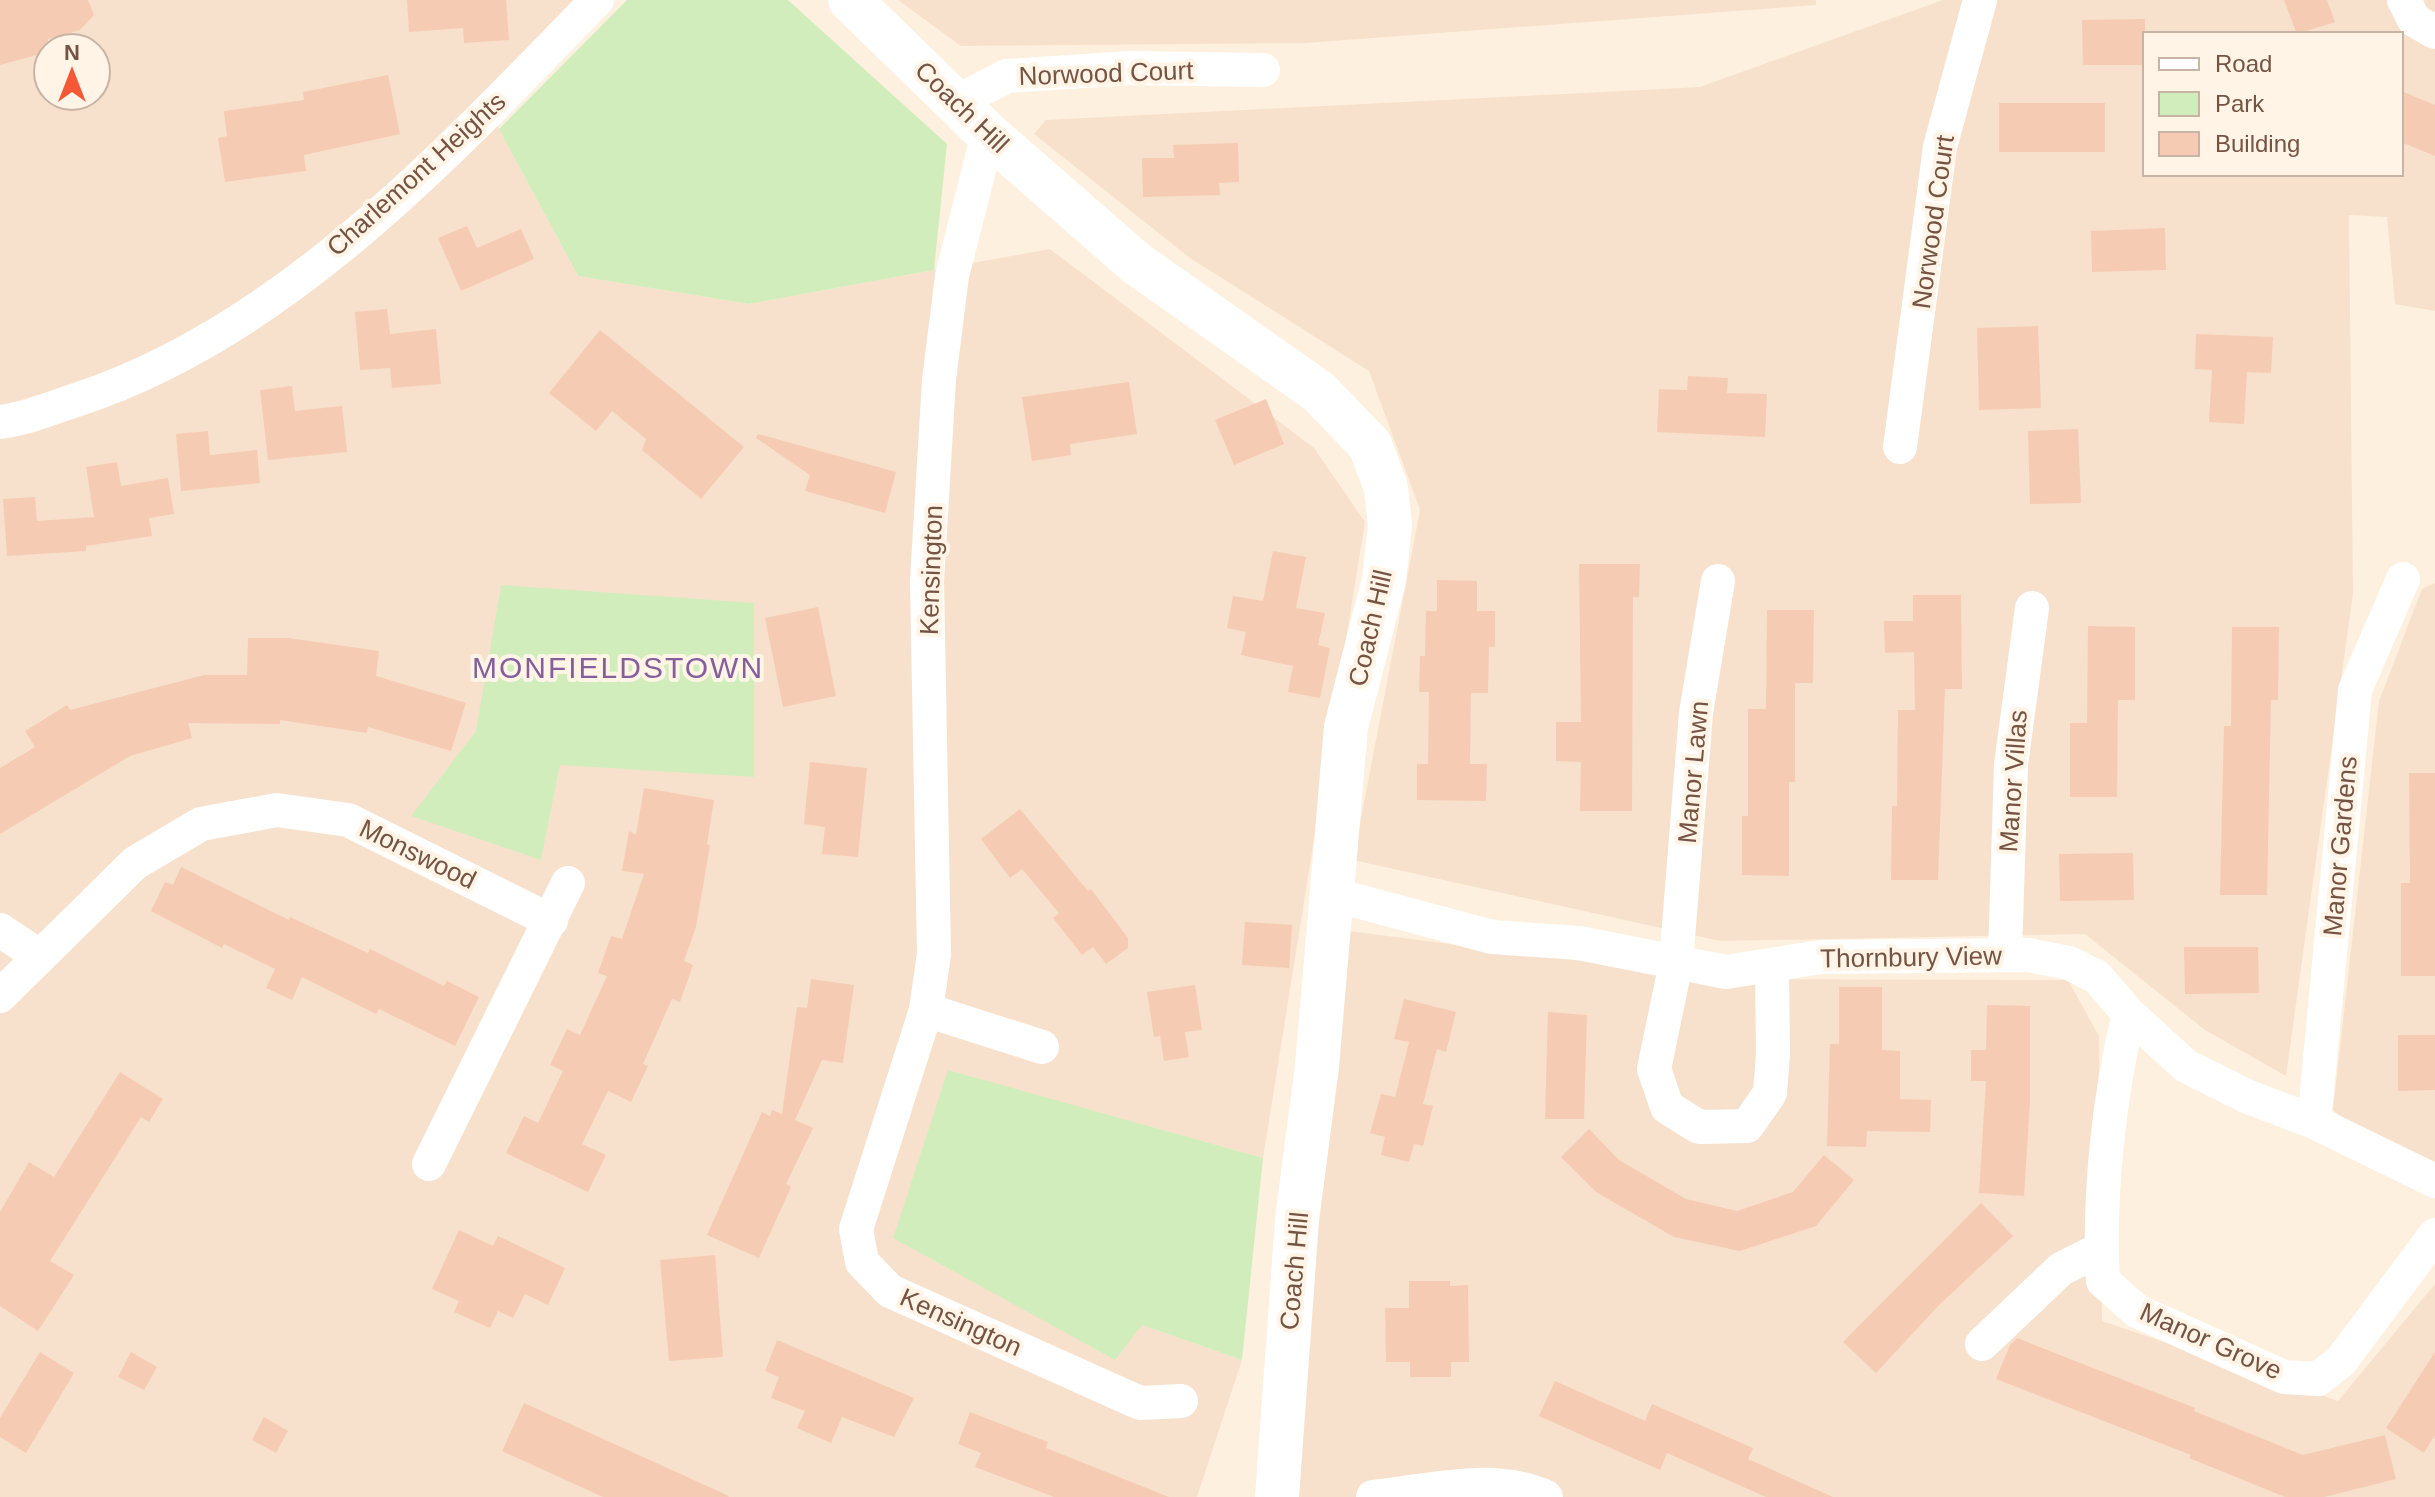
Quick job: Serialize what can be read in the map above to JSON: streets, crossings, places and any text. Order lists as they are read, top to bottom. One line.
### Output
{"streets":{"street":["Norwood Court","Coach Hill","Charlemont Heights","Kensington","Manor Lawn","Manor Villas","Manor Gardens","Monswood","Thornbury View","Manor Grove"]},"crossings":[["Norwood Court","Coach Hill"],["Coach Hill","Kensington"],["Coach Hill","Thornbury View"],["Manor Lawn","Thornbury View"],["Manor Villas","Thornbury View"],["Manor Gardens","Thornbury View"],["Thornbury View","Manor Grove"]],"districts":["MONFIELDSTOWN"],"legend":["Road","Park","Building"],"north":"top"}
